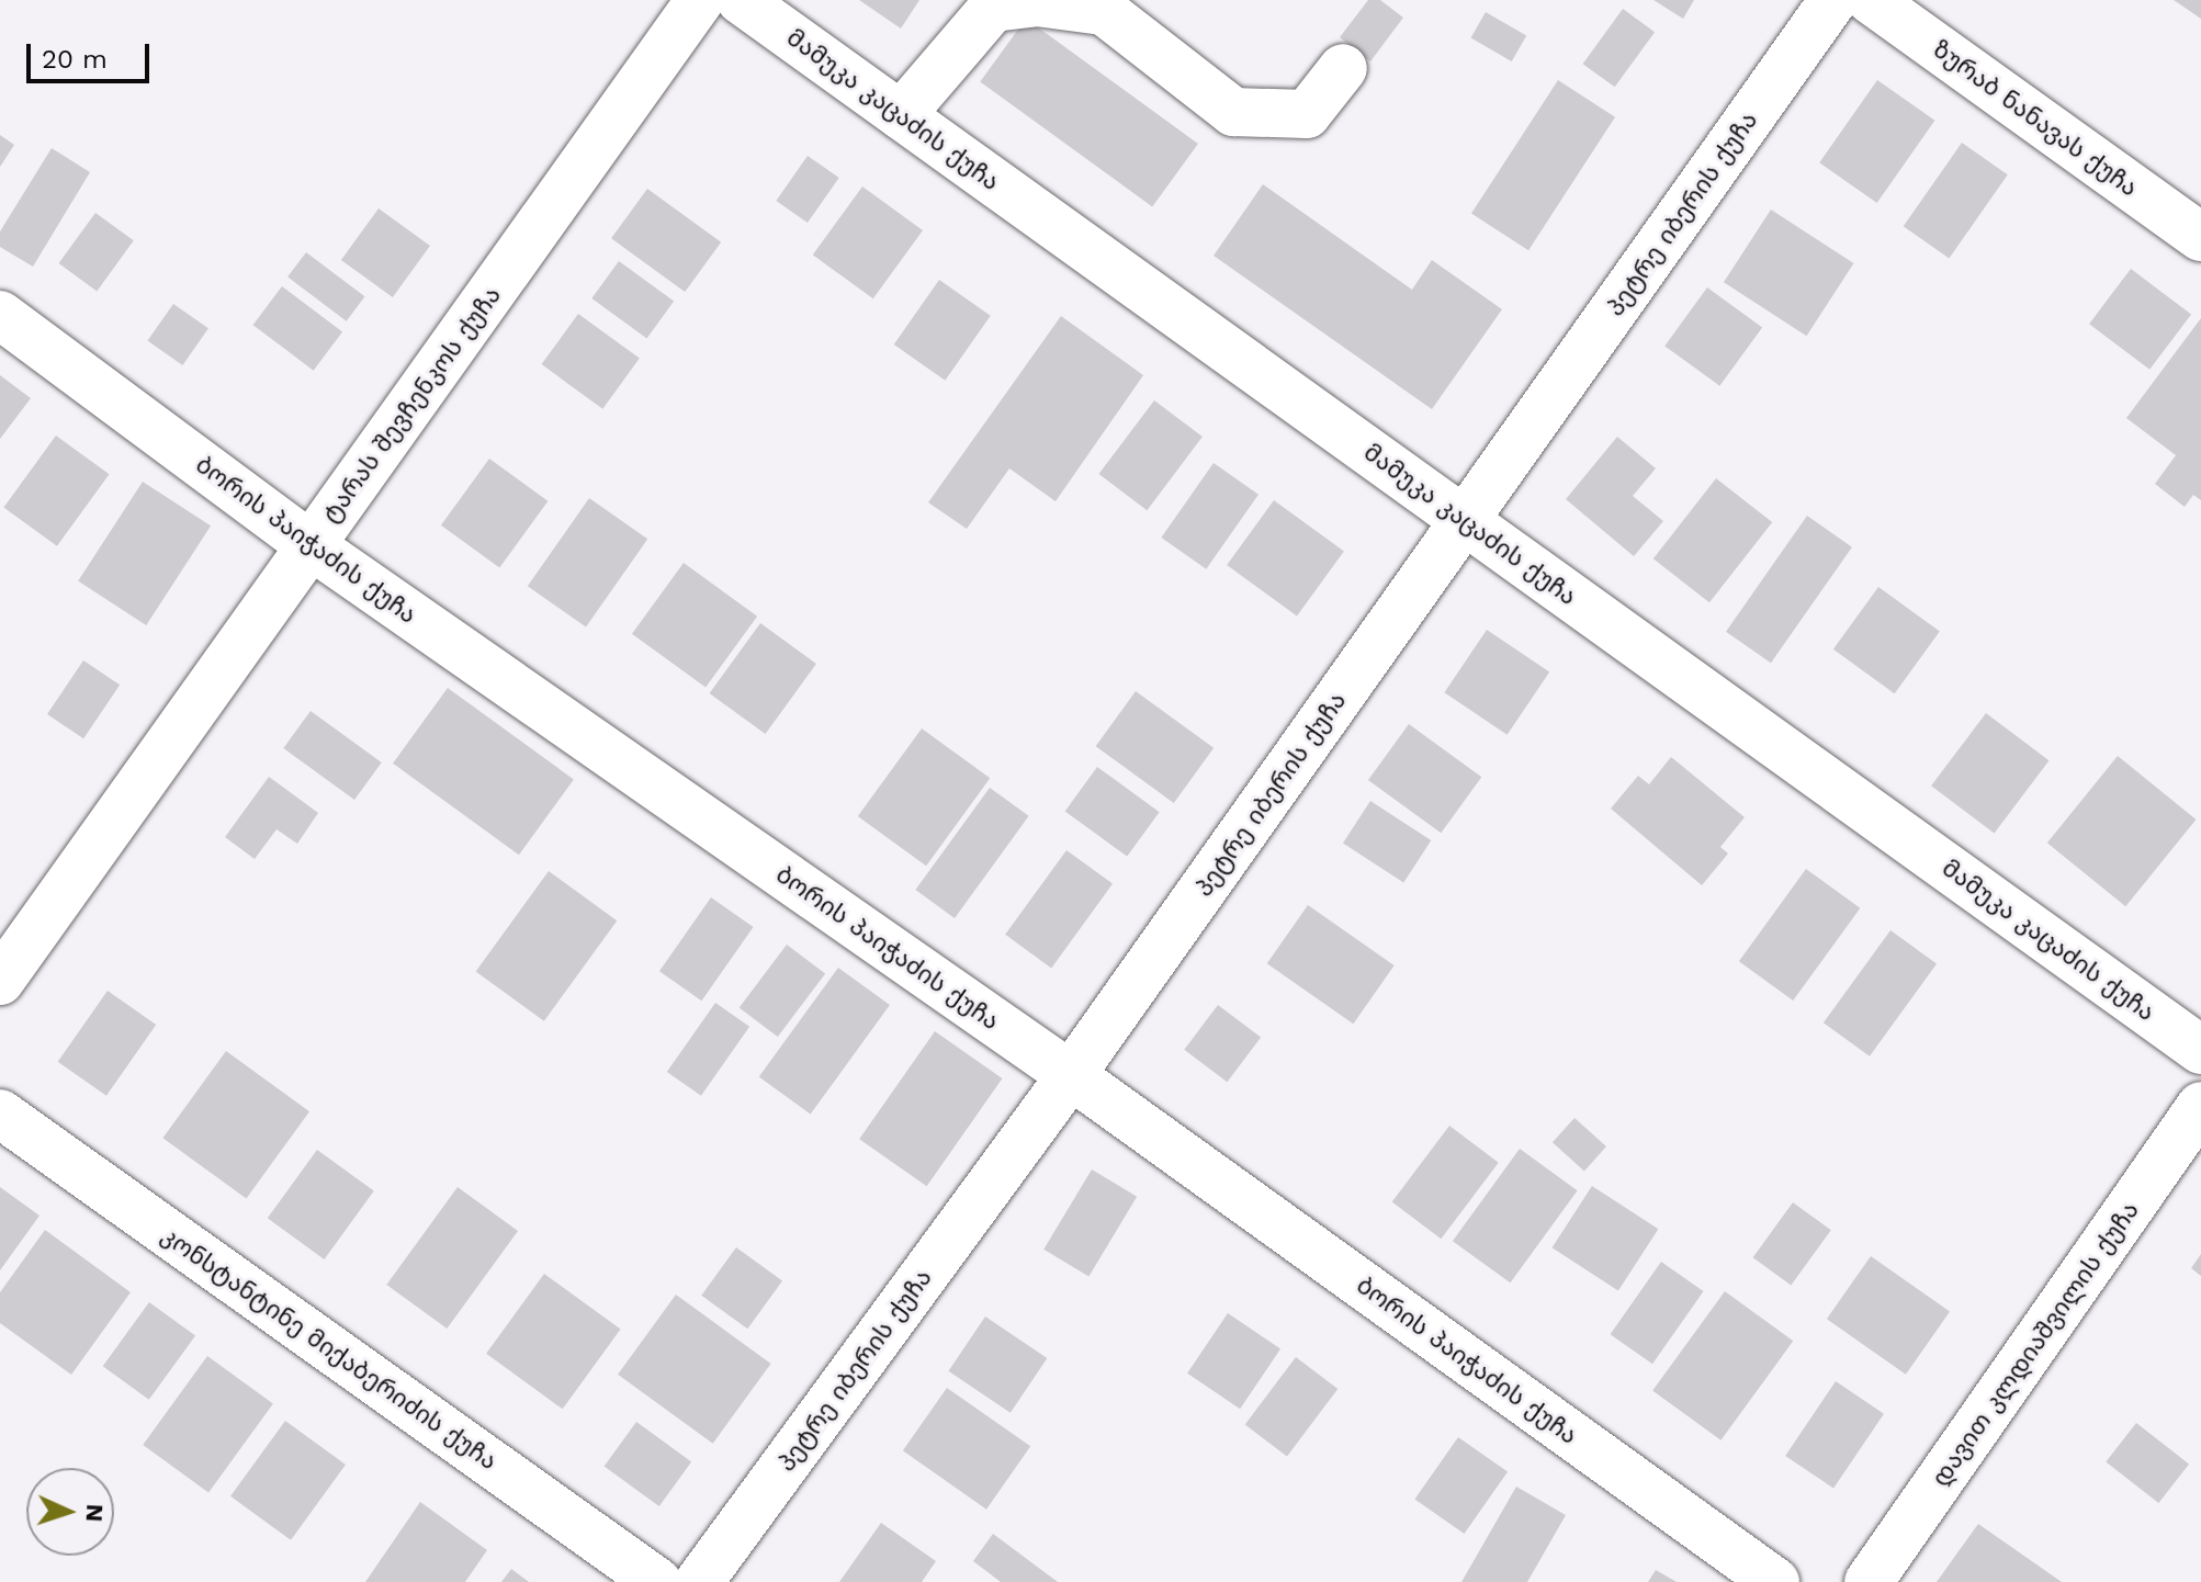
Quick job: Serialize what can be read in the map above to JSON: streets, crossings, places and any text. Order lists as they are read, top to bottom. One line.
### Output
{"streets":{"street":["მამუკა კაცაძის ქუჩა","ზურაბ ნანავას ქუჩა","პეტრე იბერის ქუჩა","ტარას შევჩენკოს ქუჩა","ბორის პაიჭაძის ქუჩა","დავით კლდიაშვილის ქუჩა","კონსტანტინე მიქაბერიძის ქუჩა"]},"crossings":[["მამუკა კაცაძის ქუჩა","პეტრე იბერის ქუჩა"],["პეტრე იბერის ქუჩა","ბორის პაიჭაძის ქუჩა"],["ტარას შევჩენკოს ქუჩა","ბორის პაიჭაძის ქუჩა"]],"scale_bar":"20 m","north":"right"}
